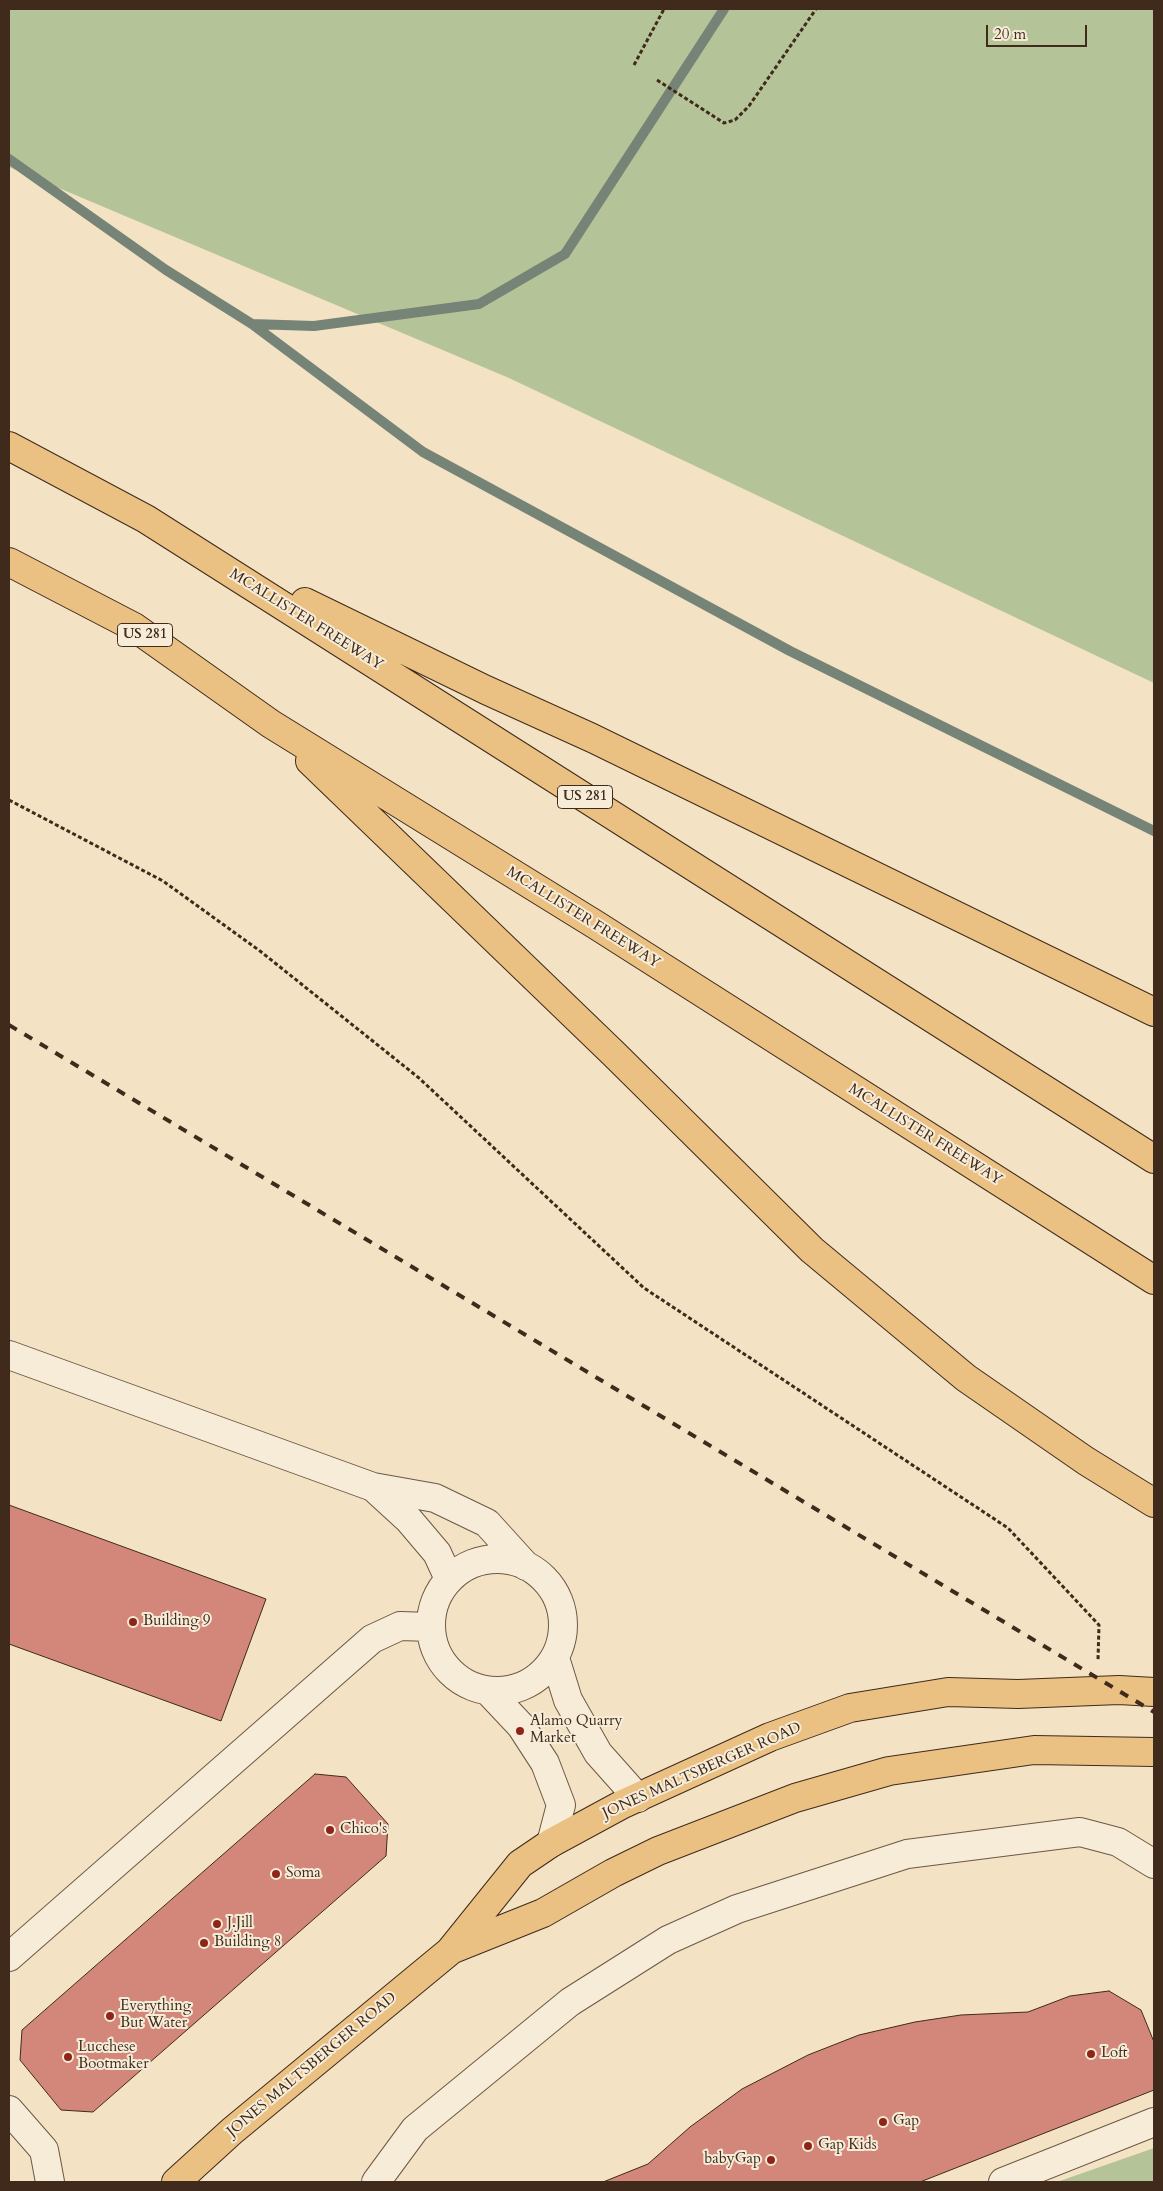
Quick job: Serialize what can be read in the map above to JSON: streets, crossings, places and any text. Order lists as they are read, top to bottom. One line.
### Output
{"streets":{"main road":["MCALLISTER FREEWAY","US 281","JONES MALTSBERGER ROAD"]},"places":["Building 9","Alamo Quarry Market","Chico's","Soma","J.Jill","Building 8","Everything But Water","Loft","Lucchese Bootmaker","Gap","Gap Kids","babyGap"],"scale_bar":"20 m"}
